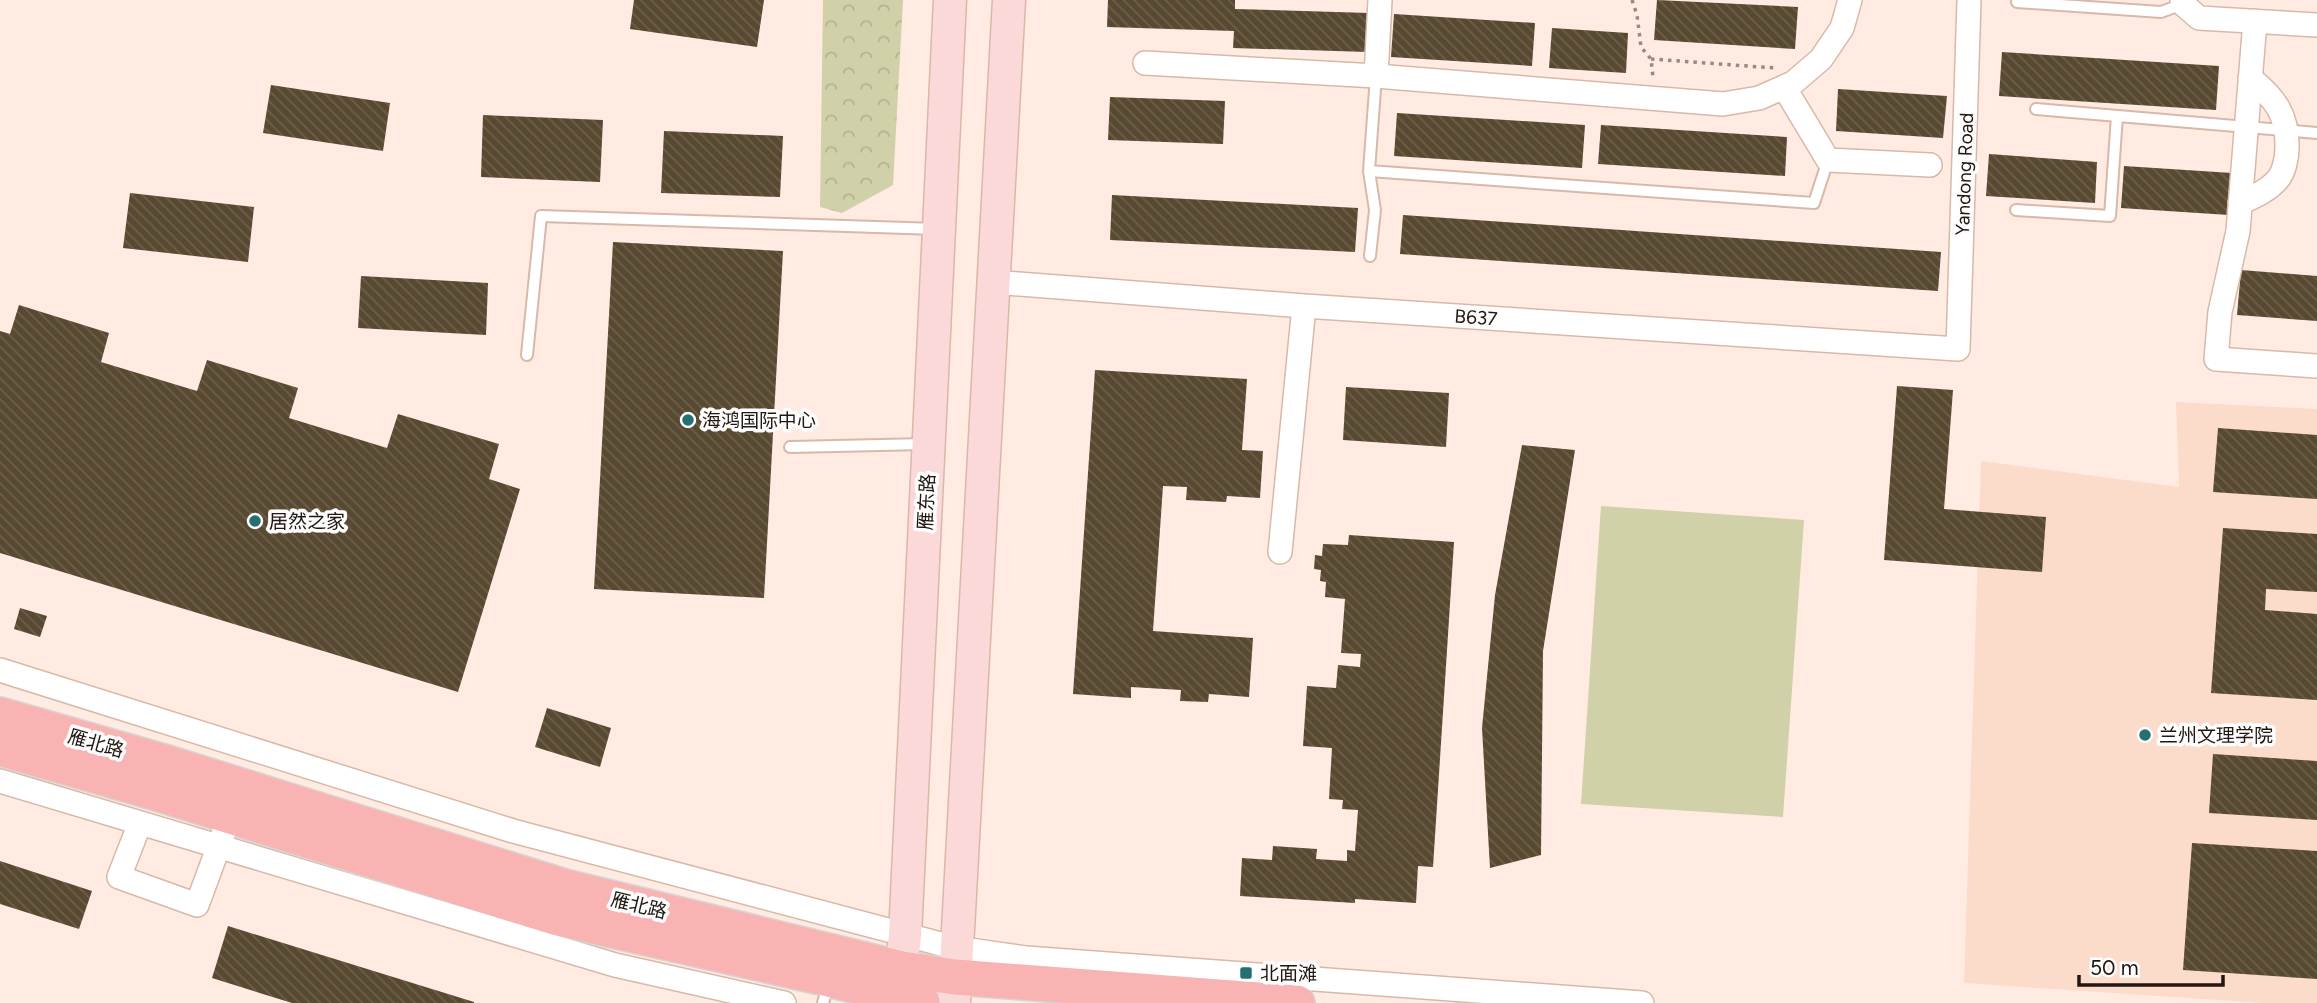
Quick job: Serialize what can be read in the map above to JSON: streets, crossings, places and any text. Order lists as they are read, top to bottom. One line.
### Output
{"streets":{"main road":["雁东路","雁北路"],"street":["Yandong Road","B637"]},"crossings":[["Yandong Road","B637"],["雁东路","雁北路"]],"places":{"other":["海鸿国际中心","居然之家","兰州文理学院"],"transit":["北面滩"]},"scale_bar":"50 m"}
